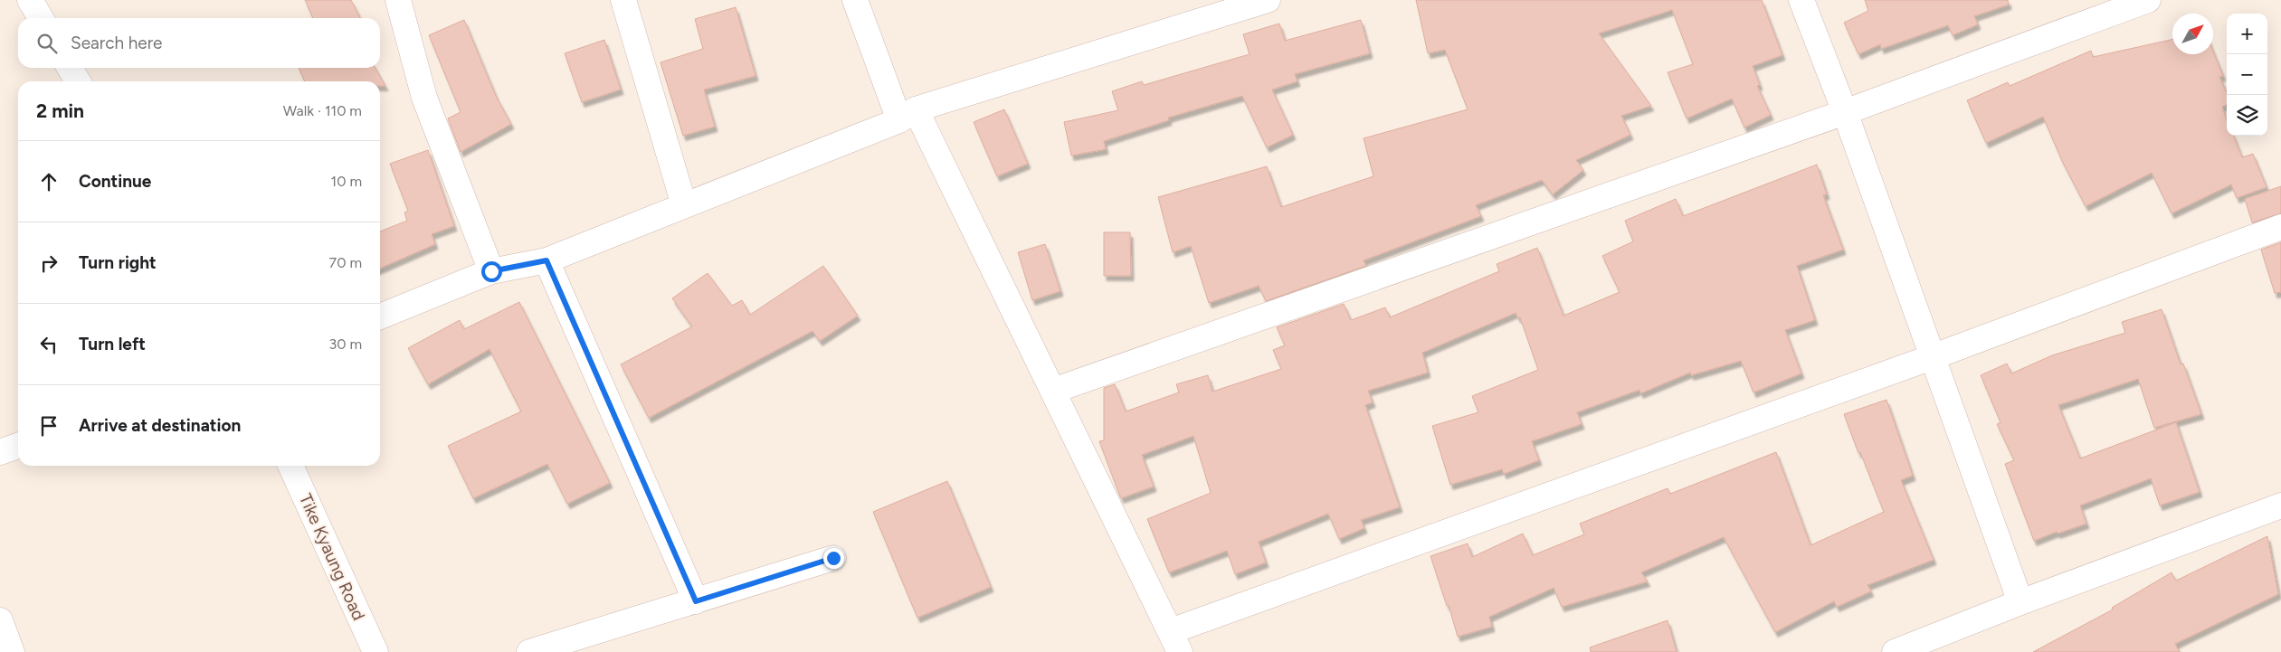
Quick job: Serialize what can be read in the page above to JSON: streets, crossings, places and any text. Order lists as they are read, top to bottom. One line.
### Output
{"streets":{"street":["Tike Kyaung Road"]},"north":"top right","page":{"map_buttons":["+","−"],"search":"Search here","heading":["2 min","Walk · 110 m"],"list":[["Continue","10 m"],["Turn right","70 m"],["Turn left","30 m"],"Arrive at destination"]}}
